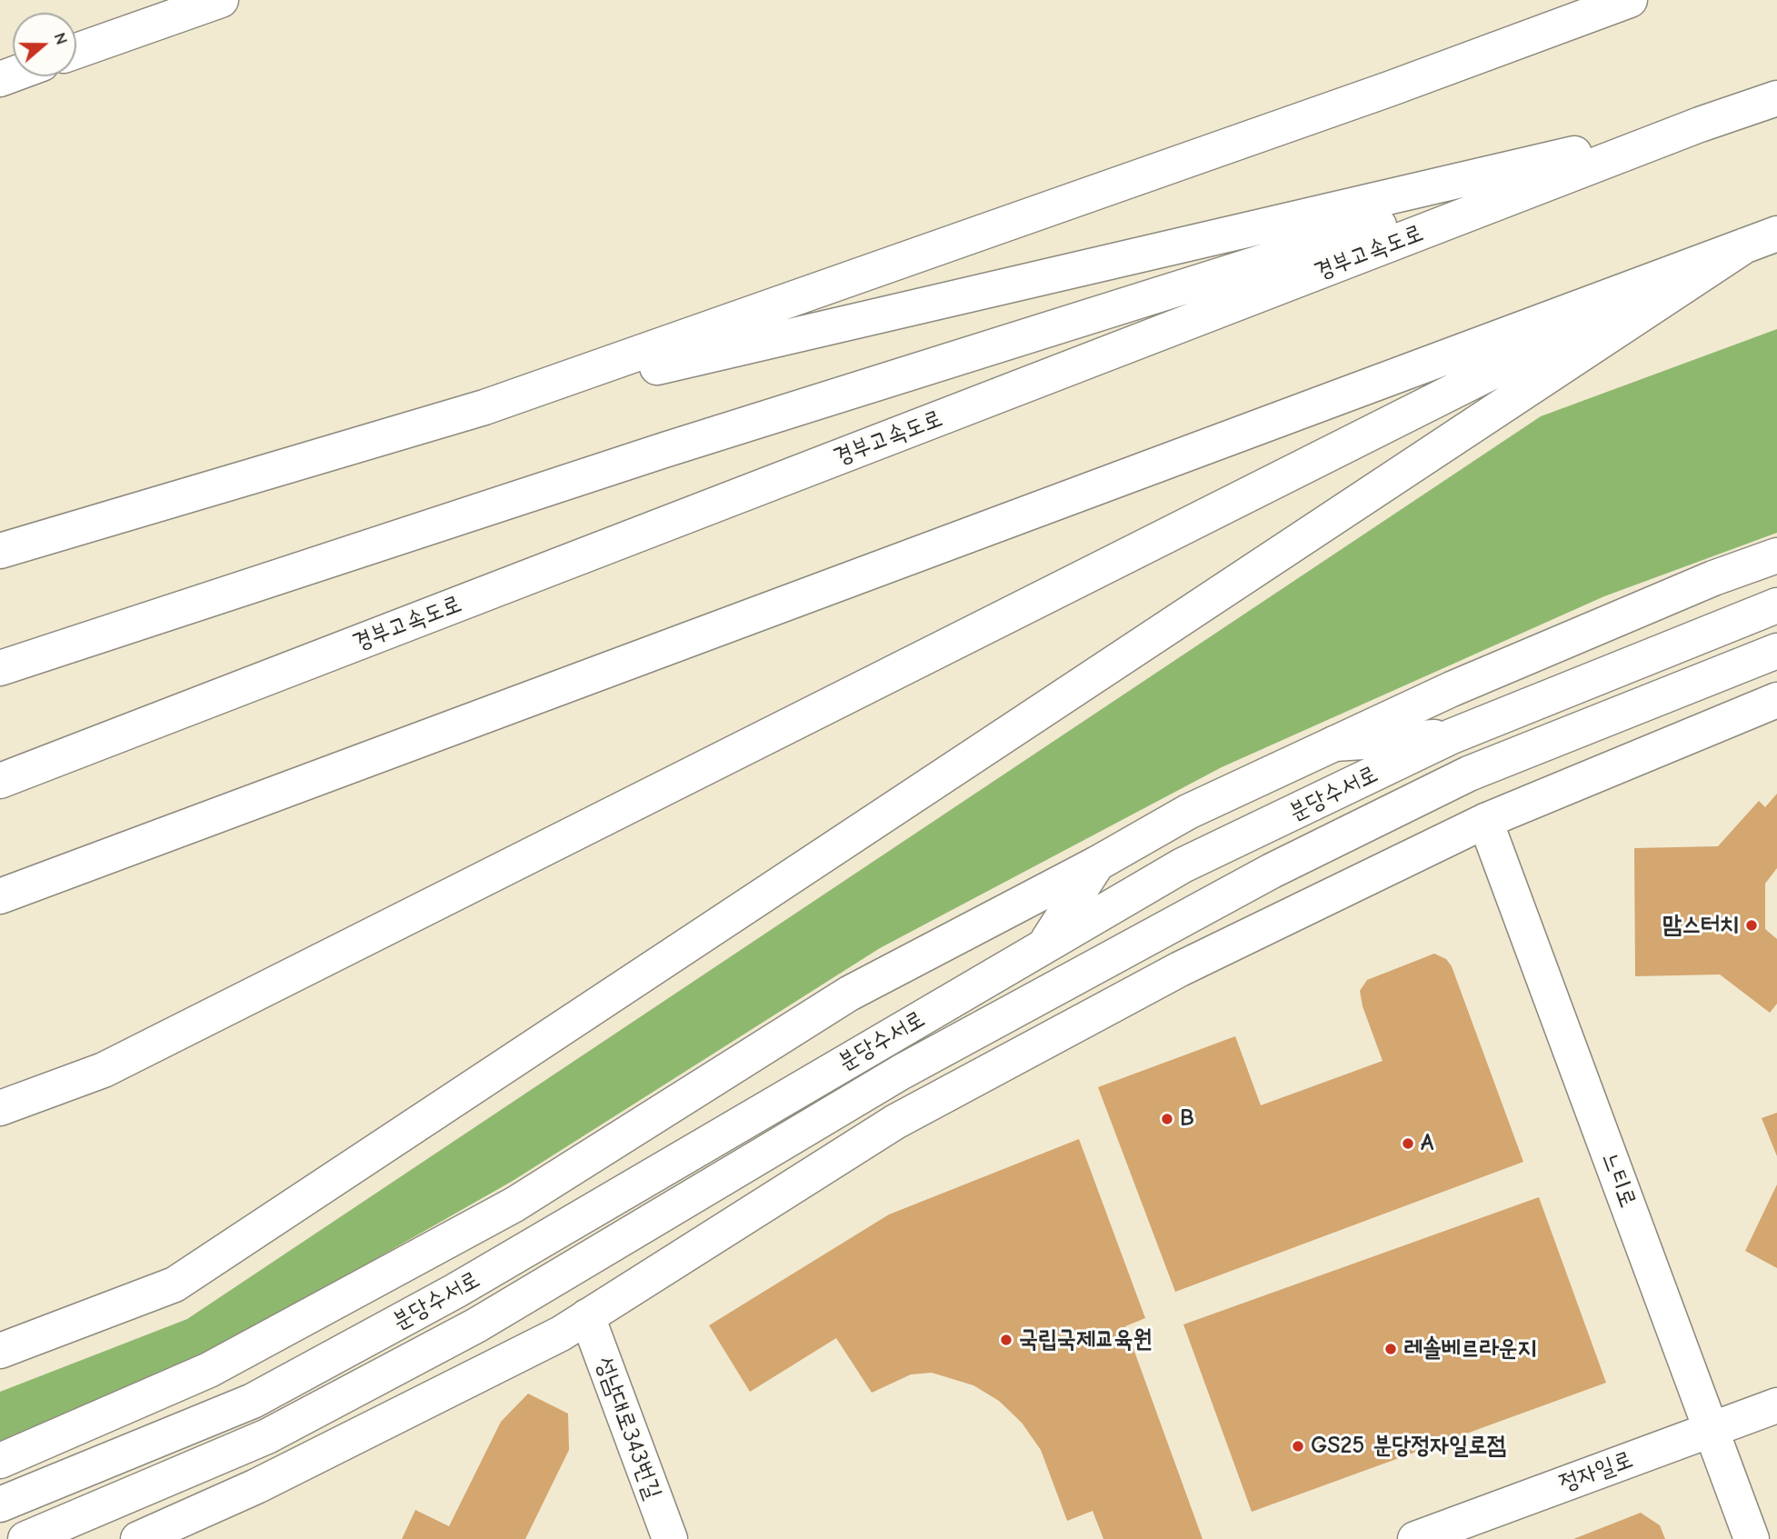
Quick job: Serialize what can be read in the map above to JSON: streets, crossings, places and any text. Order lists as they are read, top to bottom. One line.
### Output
{"streets":{"main road":["경부고속도로","분당수서로","느티로","성남대로343번길","정자일로"]},"crossings":[["느티로","정자일로"]],"places":["맘스터치","B","A","국립국제교육원","레솔베르라운지","GS25 분당정자일로점"],"north":"right"}
